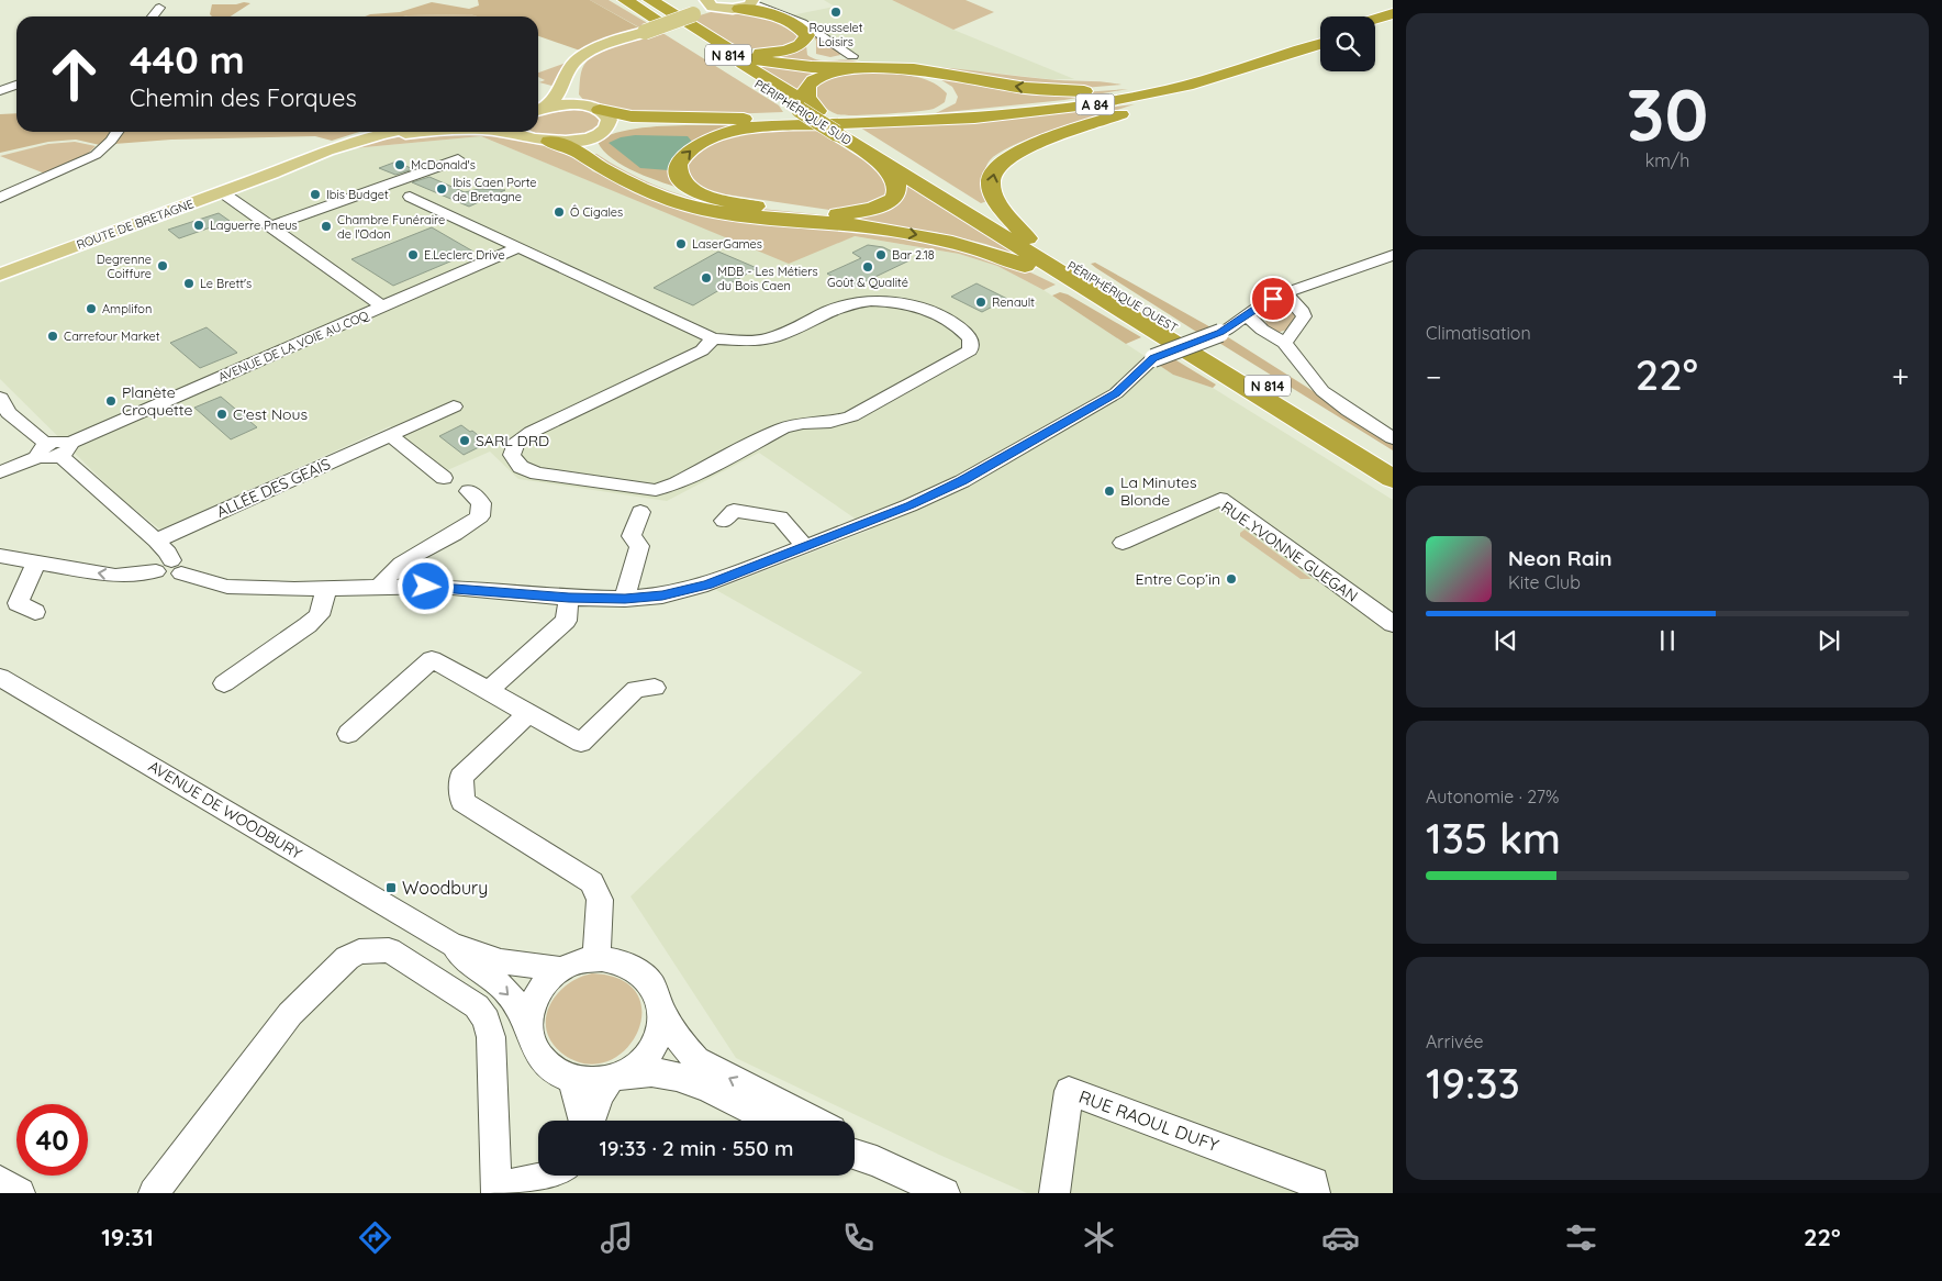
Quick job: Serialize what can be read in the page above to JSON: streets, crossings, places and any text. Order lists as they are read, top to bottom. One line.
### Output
{"streets":{"highway":["N 814","A 84","PÉRIPHÉRIQUE SUD","PÉRIPHÉRIQUE OUEST"],"main road":["ROUTE DE BRETAGNE"],"street":["AVENUE DE LA VOIE AU COQ","ALLÉE DES GEAIS","RUE YVONNE GUEGAN","AVENUE DE WOODBURY","RUE RAOUL DUFY"]},"crossings":[["A 84","PÉRIPHÉRIQUE SUD"],["A 84","ROUTE DE BRETAGNE"],["A 84","PÉRIPHÉRIQUE OUEST"],["PÉRIPHÉRIQUE SUD","PÉRIPHÉRIQUE OUEST"]],"places":{"other":["Rousselet Loisirs","McDonald's","Ibis Caen Porte de Bretagne","Ibis Budget","Ô Cigales","Laguerre Pneus","Chambre Funéraire de l'Odon","LaserGames","E.Leclerc Drive","Bar 2.18","Degrenne Coiffure","Goût & Qualité","MDB - Les Métiers du Bois Caen","Le Brett's","Renault","Amplifon","Carrefour Market","Planète Croquette","C'est Nous","SARL DRD","La Minutes Blonde","Entre Cop’in"],"transit":["Woodbury"]},"page":{"tile":[["30","km/h"],"Climatisation",["Autonomie · 27%","135 km"],["Arrivée","19:33"]],"turn":["440 m","Chemin des Forques"],"heat":["−","22°","+"],"song":["Neon Rain","Kite Club"],"limit":"40","trip":"19:33 · 2 min · 550 m","tabs":["19:31","22°"]}}
